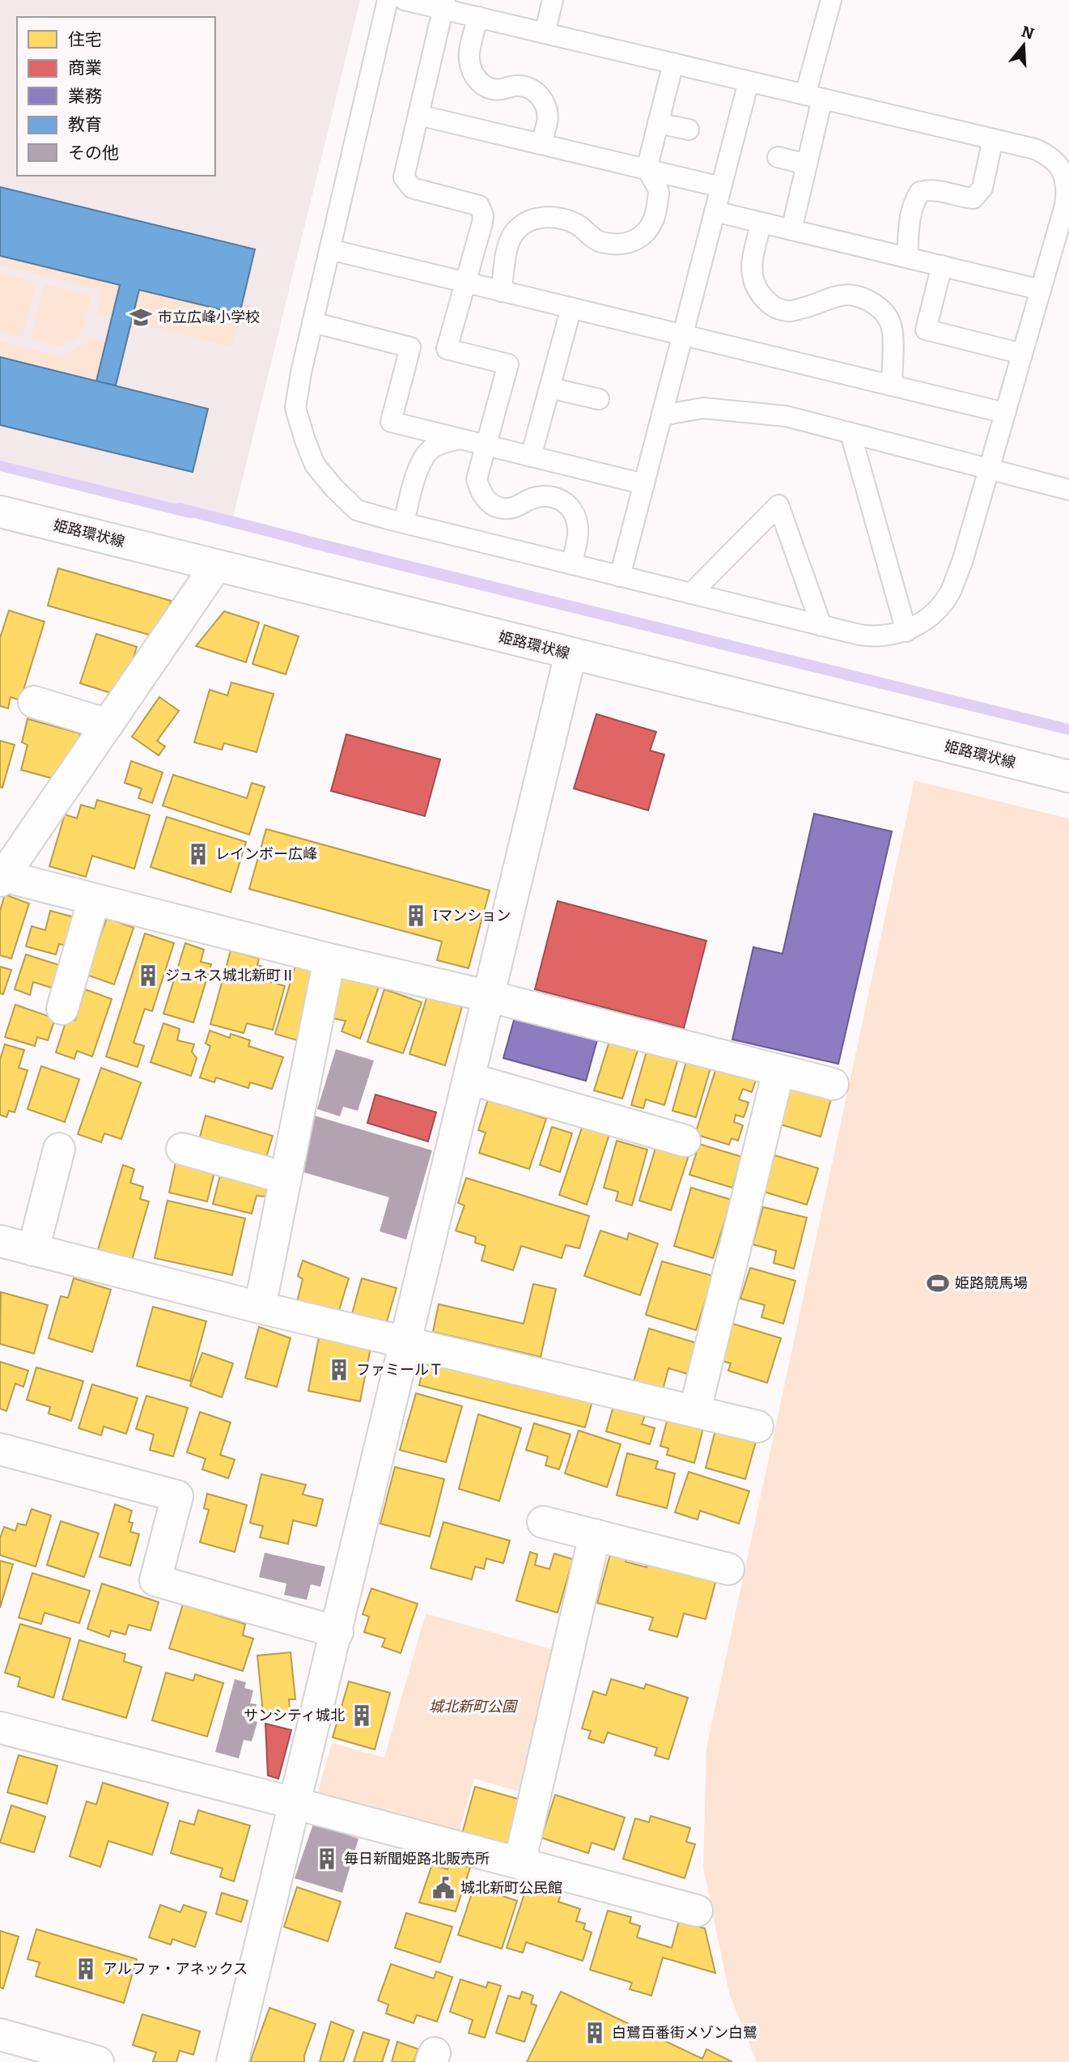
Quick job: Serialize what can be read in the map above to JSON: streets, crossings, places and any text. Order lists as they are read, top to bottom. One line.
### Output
{"streets":{"street":["姫路環状線"]},"parks":["城北新町公園"],"places":{"school or university":["市立広峰小学校"],"building":["レインボー広峰","Iマンション","ジュネス城北新町Ⅱ","ファミールＴ","サンシティ城北","毎日新聞姫路北販売所","アルファ・アネックス","白鷺百番街メゾン白鷺"],"sports":["姫路競馬場"],"public building":["城北新町公民館"]},"legend":["住宅","商業","業務","教育","その他"],"north":"top"}
